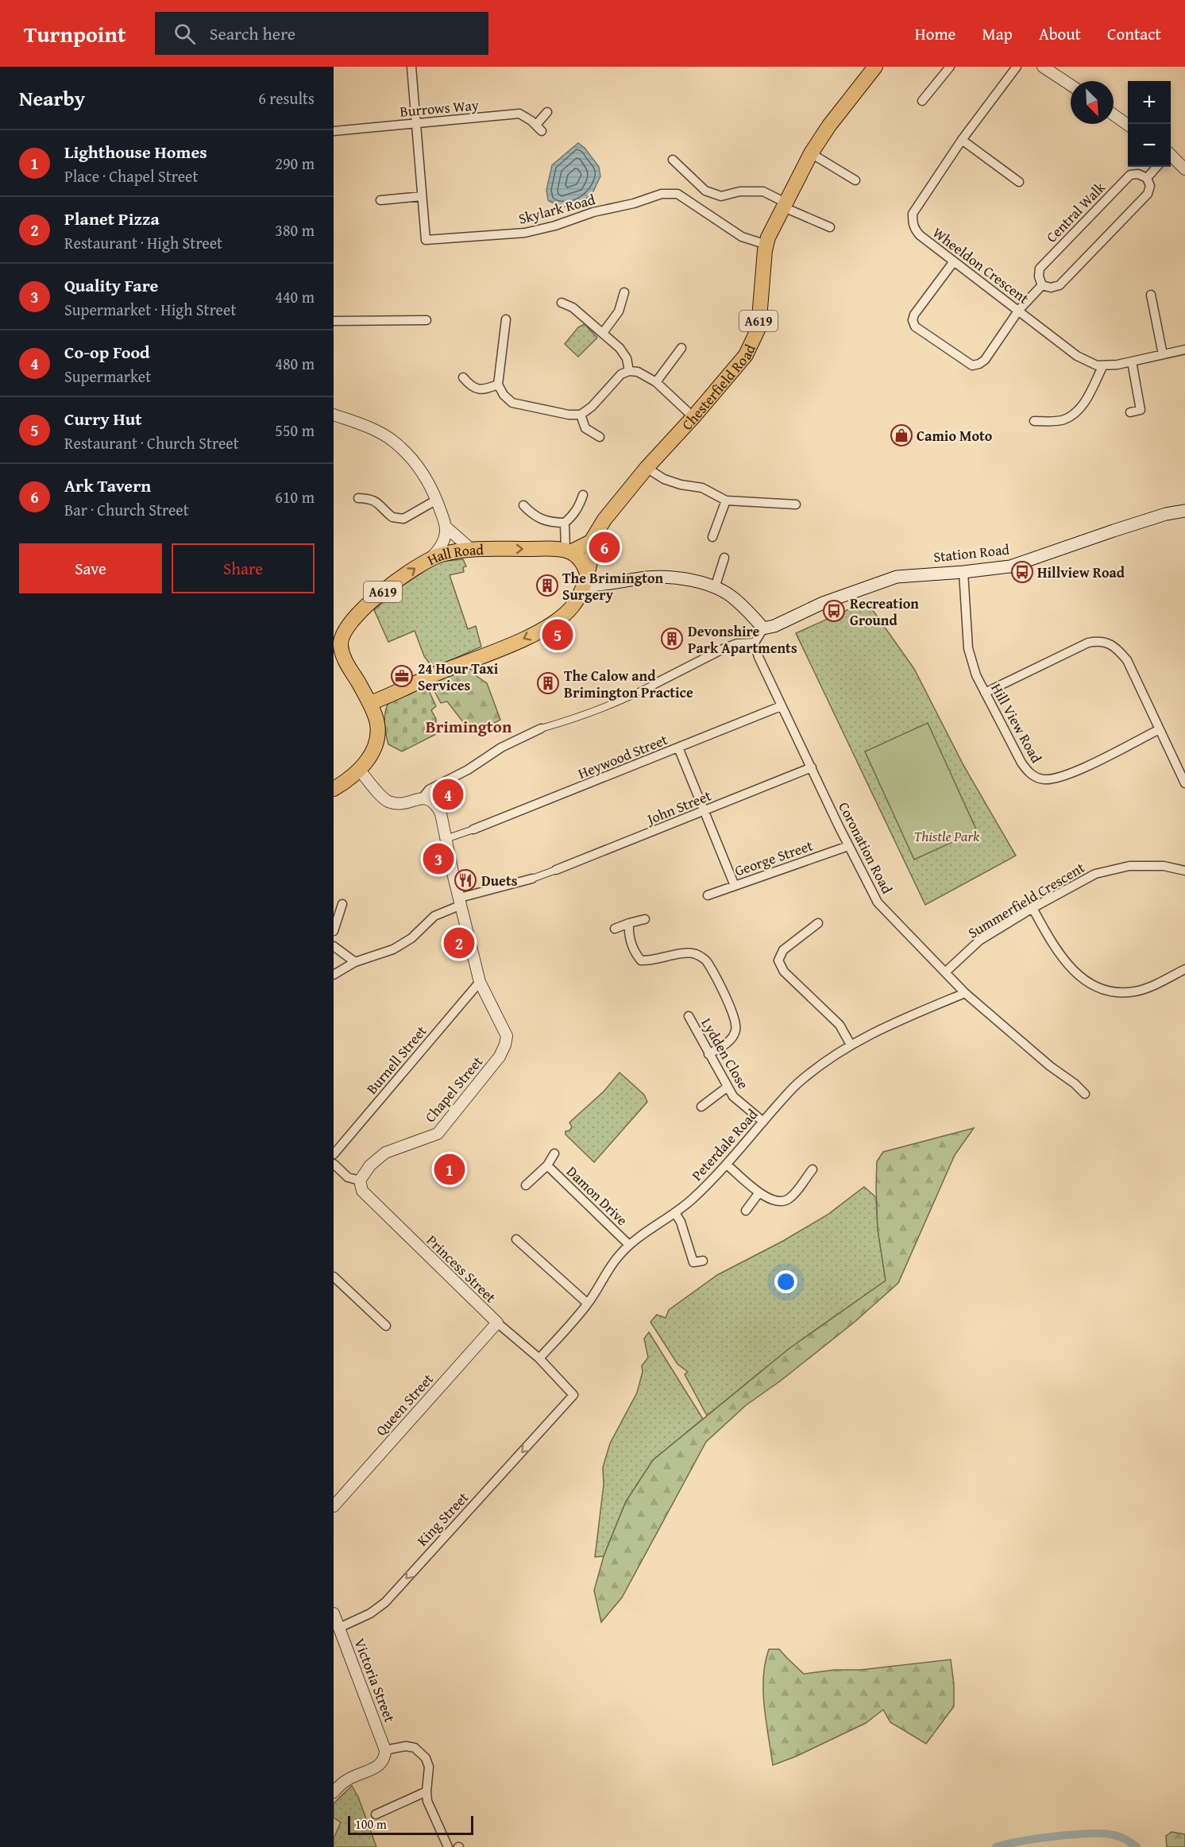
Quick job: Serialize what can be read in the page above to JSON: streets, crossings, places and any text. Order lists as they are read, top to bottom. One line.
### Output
{"streets":{"highway":["A619","Chesterfield Road","Hall Road"],"main road":["Station Road"],"street":["Burrows Way","Skylark Road","Central Walk","Wheeldon Crescent","Hill View Road","Heywood Street","John Street","Coronation Road","George Street","Summerfield Crescent","Lydden Close","Burnell Street","Chapel Street","Peterdale Road","Damon Drive","Princess Street","Queen Street","King Street","Victoria Street"]},"crossings":[["Burrows Way","Skylark Road"],["Skylark Road","Chesterfield Road"],["A619","Chesterfield Road"],["A619","Hall Road"],["Chesterfield Road","Hall Road"],["Station Road","Hill View Road"],["Heywood Street","Coronation Road"],["John Street","Coronation Road"],["Coronation Road","George Street"],["Coronation Road","Summerfield Crescent"],["Coronation Road","Peterdale Road"],["Lydden Close","Peterdale Road"],["Burnell Street","Chapel Street"],["Chapel Street","Princess Street"],["Peterdale Road","Damon Drive"],["Peterdale Road","Princess Street"],["Princess Street","Queen Street"],["Princess Street","King Street"],["King Street","Victoria Street"]],"one_way":["King Street"],"districts":["Brimington"],"parks":["Thistle Park"],"places":{"shop":["Camio Moto"],"bus stop":["Hillview Road","Recreation Ground"],"building":["The Brimington Surgery","Devonshire Park Apartments","The Calow and Brimington Practice"],"office":["24 Hour Taxi Services"],"restaurant":["Duets"]},"scale_bar":"100 m","north":"bottom right","page":{"header":"Turnpoint","search":"Search here","nav":["Home","Map","About","Contact"],"heading":["Nearby","6 results"],"map_buttons":["+","−"],"list":[{"mark":"1","name":"Lighthouse Homes","note":"Place · Chapel Street","value":"290 m"},{"mark":"2","name":"Planet Pizza","note":"Restaurant · High Street","value":"380 m"},{"mark":"3","name":"Quality Fare","note":"Supermarket · High Street","value":"440 m"},{"mark":"4","name":"Co-op Food","note":"Supermarket","value":"480 m"},{"mark":"5","name":"Curry Hut","note":"Restaurant · Church Street","value":"550 m"},{"mark":"6","name":"Ark Tavern","note":"Bar · Church Street","value":"610 m"}],"buttons":["Save","Share"],"pins":["6","5","4","3","2","1"],"scale":"100 m"}}
